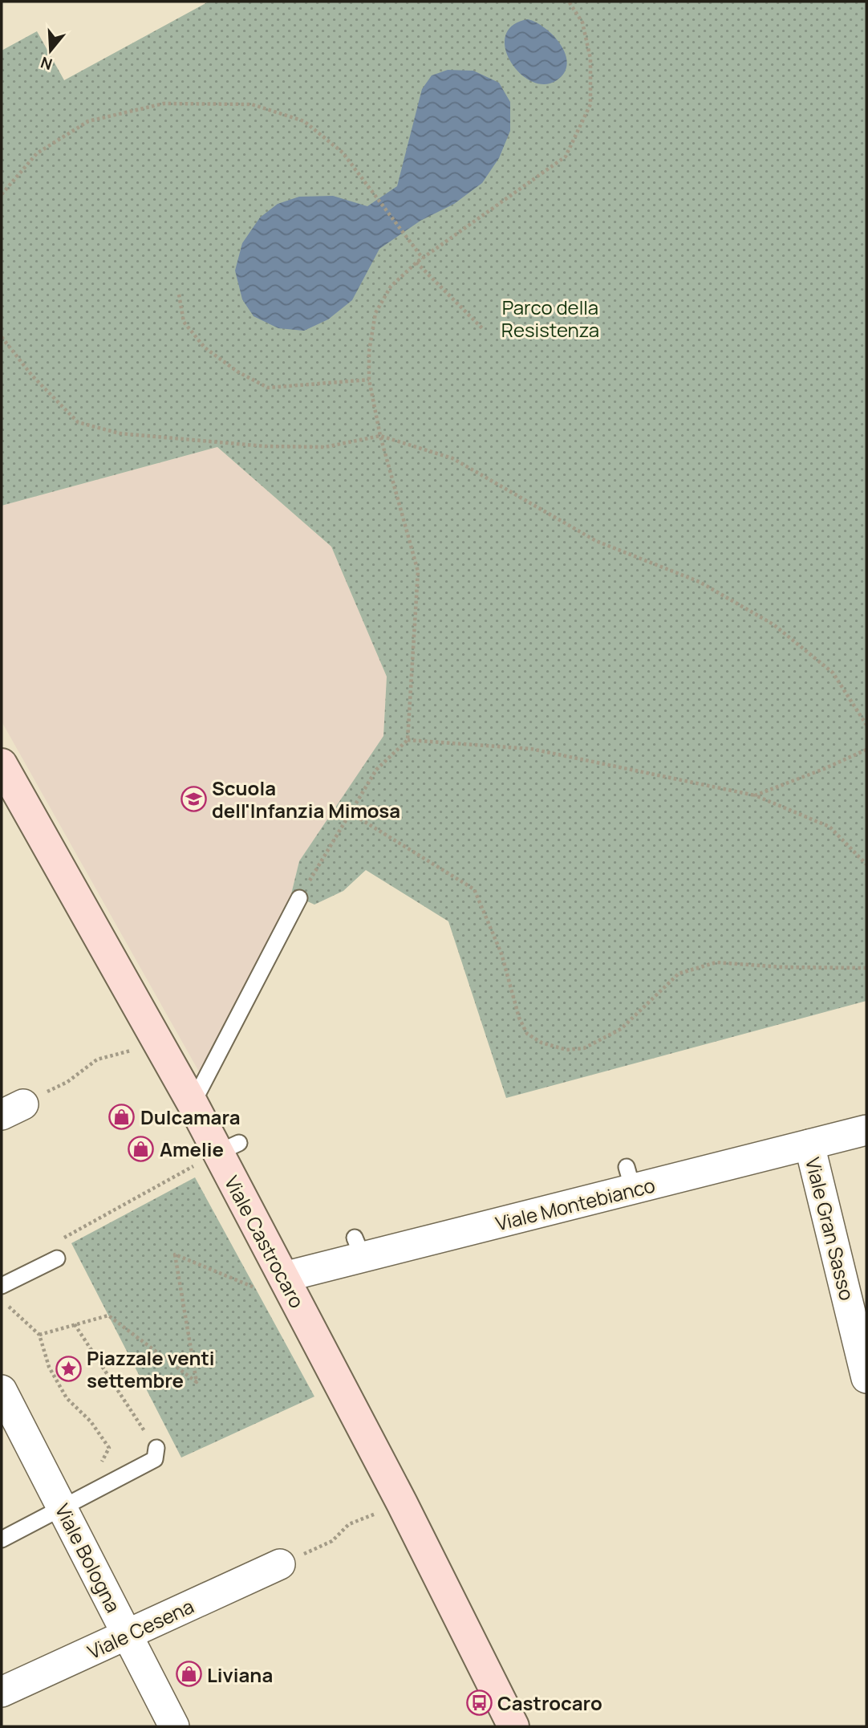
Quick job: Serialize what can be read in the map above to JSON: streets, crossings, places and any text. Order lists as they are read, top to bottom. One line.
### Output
{"streets":{"street":["Viale Montebianco","Viale Gran Sasso","Viale Castrocaro","Viale Bologna","Viale Cesena"]},"crossings":[["Viale Montebianco","Viale Gran Sasso"],["Viale Montebianco","Viale Castrocaro"],["Viale Bologna","Viale Cesena"]],"parks":["Parco della Resistenza"],"places":{"school or university":["Scuola dell'Infanzia Mimosa"],"shop":["Dulcamara","Amelie","Liviana"],"place":["Piazzale venti settembre"],"bus stop":["Castrocaro"]},"north":"bottom"}
